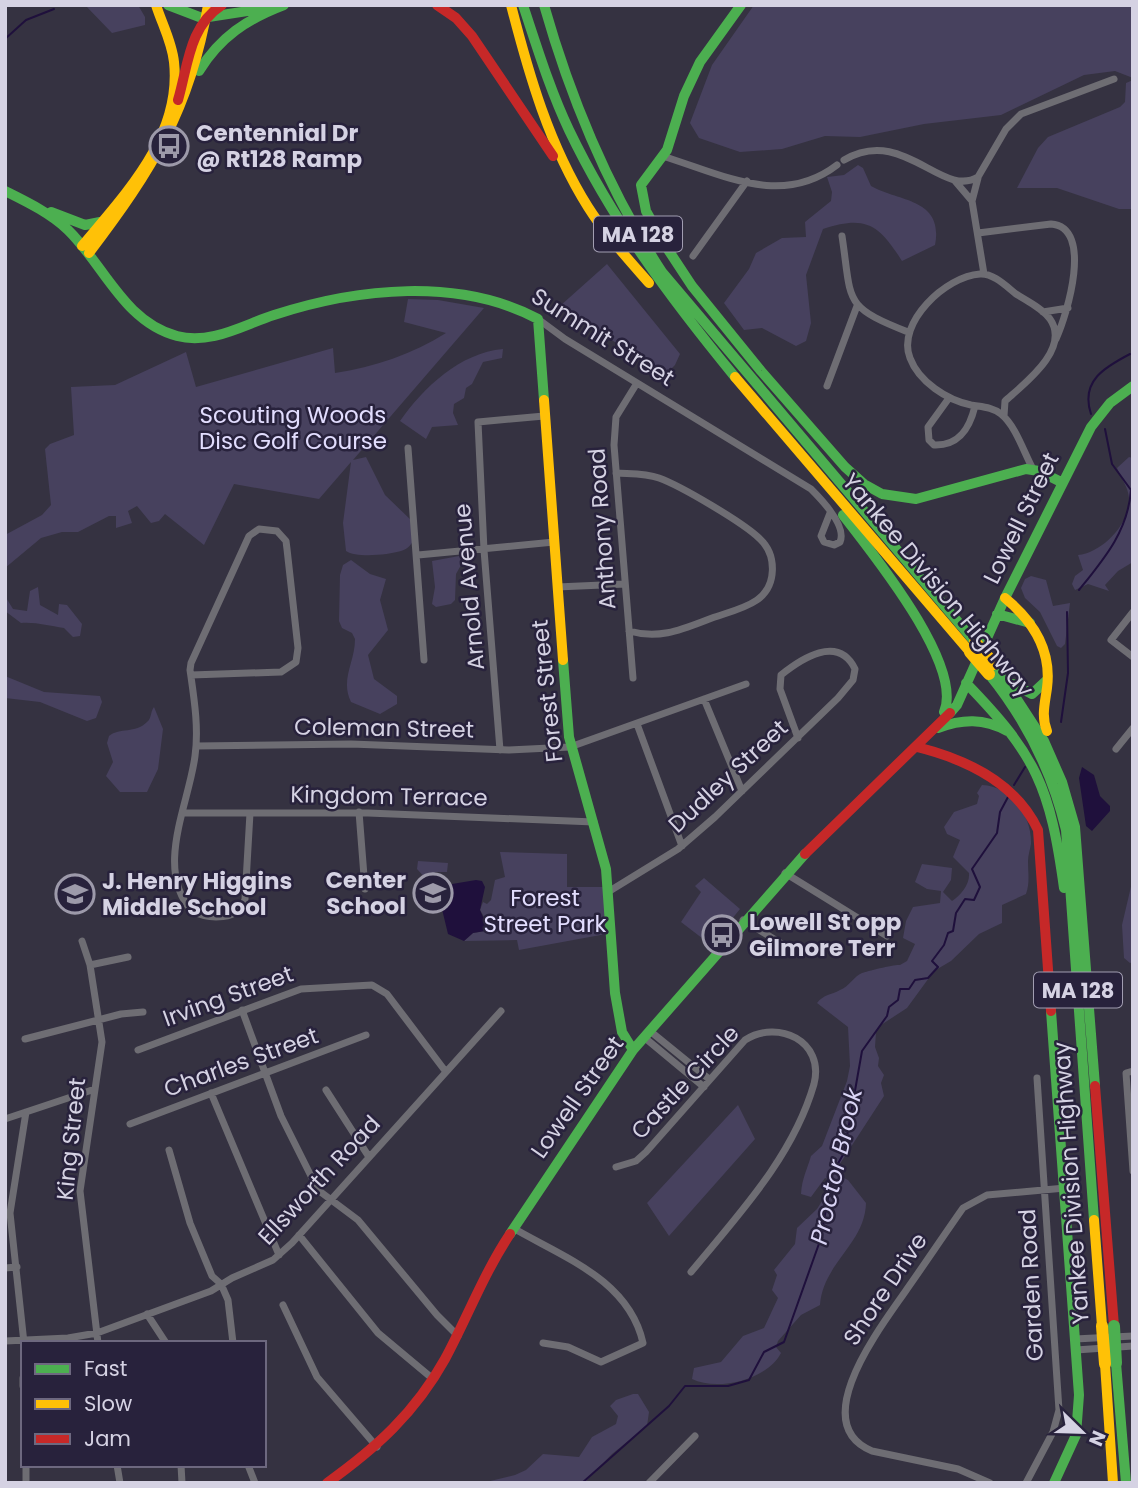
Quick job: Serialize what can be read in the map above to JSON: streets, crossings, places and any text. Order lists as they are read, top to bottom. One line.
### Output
{"streets":{"main road":["MA 128","Summit Street","Lowell Street","Yankee Division Highway","Forest Street"],"street":["Anthony Road","Arnold Avenue","Coleman Street","Dudley Street","Kingdom Terrace","Irving Street","Charles Street","Castle Circle","King Street","Ellsworth Road","Garden Road","Shore Drive"]},"crossings":[["Summit Street","Anthony Road"],["Summit Street","Forest Street"],["Lowell Street","Forest Street"],["Arnold Avenue","Forest Street"],["Arnold Avenue","Coleman Street"],["Forest Street","Coleman Street"],["Forest Street","Dudley Street"],["Forest Street","Kingdom Terrace"],["Irving Street","Ellsworth Road"],["King Street","Ellsworth Road"],["Garden Road","Shore Drive"]],"water":["Proctor Brook"],"parks":["Scouting Woods Disc Golf Course","Forest Street Park"],"places":{"bus stop":["Centennial Dr @ Rt128 Ramp","Lowell St opp Gilmore Terr"],"school or university":["Center School","J. Henry Higgins Middle School"]},"legend":["Fast","Slow","Jam"],"north":"bottom right"}
